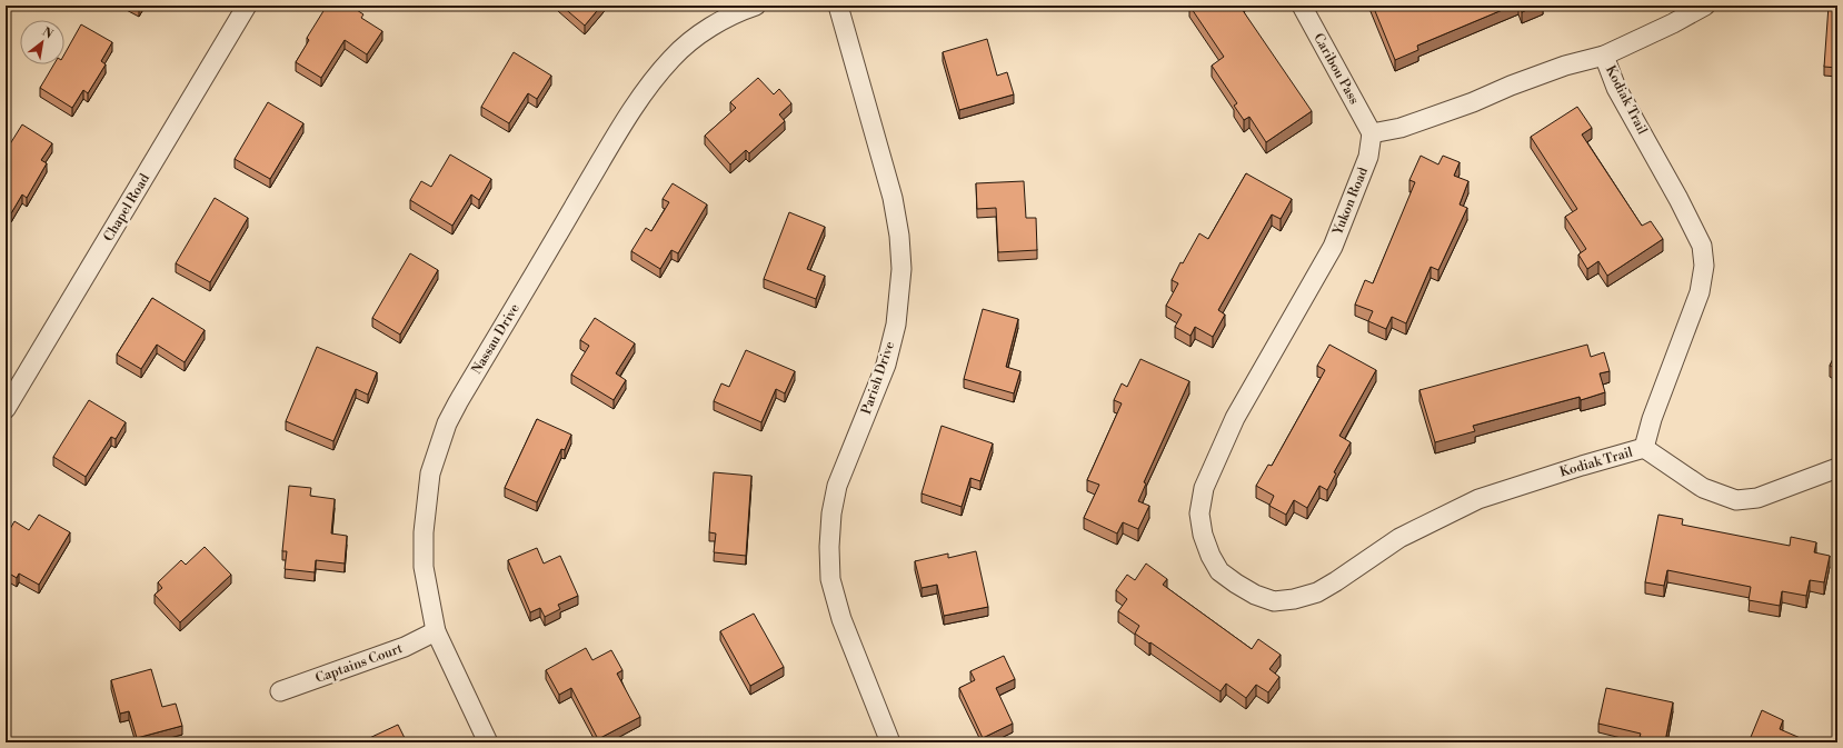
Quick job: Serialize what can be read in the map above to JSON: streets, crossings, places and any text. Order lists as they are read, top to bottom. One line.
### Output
{"streets":{"street":["Caribou Pass","Kodiak Trail","Yukon Road","Chapel Road","Nassau Drive","Parish Drive","Captains Court"]},"crossings":[["Caribou Pass","Yukon Road"],["Kodiak Trail","Yukon Road"],["Nassau Drive","Captains Court"]],"north":"top right"}
